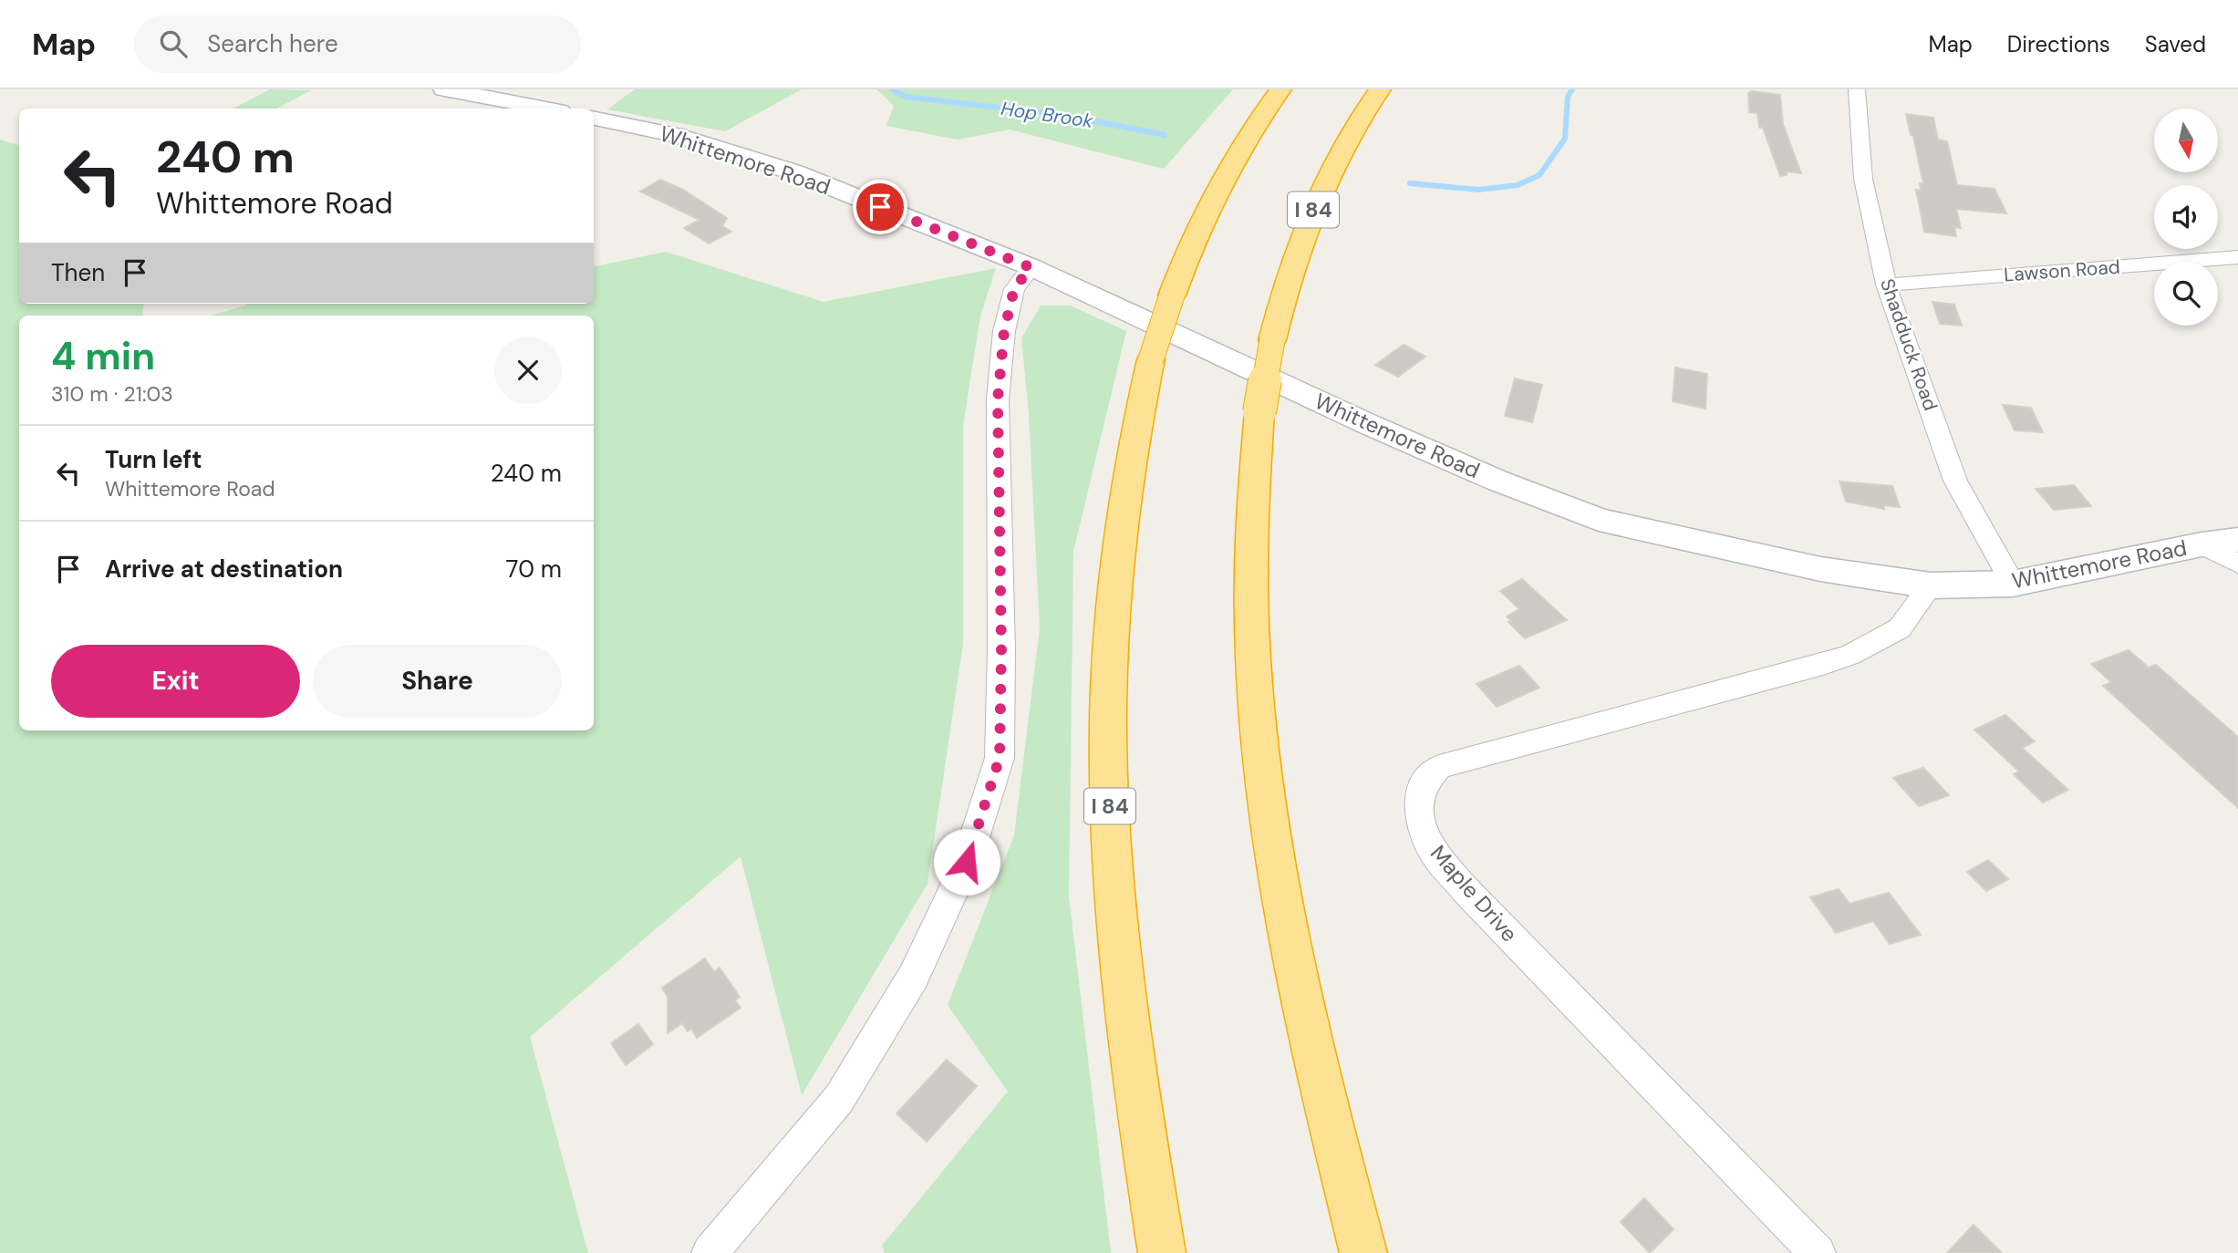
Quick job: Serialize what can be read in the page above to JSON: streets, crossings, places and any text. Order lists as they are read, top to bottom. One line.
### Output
{"streets":{"highway":["I 84"],"main road":["Whittemore Road"],"street":["Lawson Road","Shadduck Road","Maple Drive"]},"crossings":[["Whittemore Road","Shadduck Road"],["Whittemore Road","Maple Drive"],["Lawson Road","Shadduck Road"]],"water":["Hop Brook"],"north":"bottom","page":{"header":"Map","search":"Search here","nav":["Map","Directions","Saved"],"turn":["240 m","Whittemore Road"],"then":"Then","heading":["4 min","310 m · 21:03"],"list":[{"name":"Turn left","note":"Whittemore Road","value":"240 m"},{"name":"Arrive at destination","value":"70 m"}],"buttons":["Exit","Share"]}}
